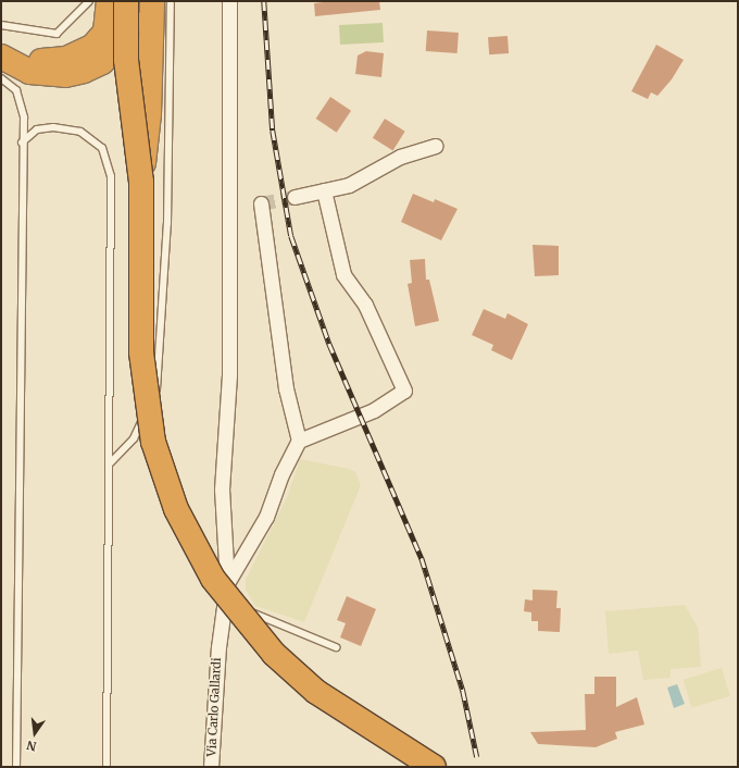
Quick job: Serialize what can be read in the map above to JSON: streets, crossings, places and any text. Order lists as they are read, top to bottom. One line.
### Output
{"streets":{"street":["Via Carlo Gallardi"]},"north":"bottom"}
